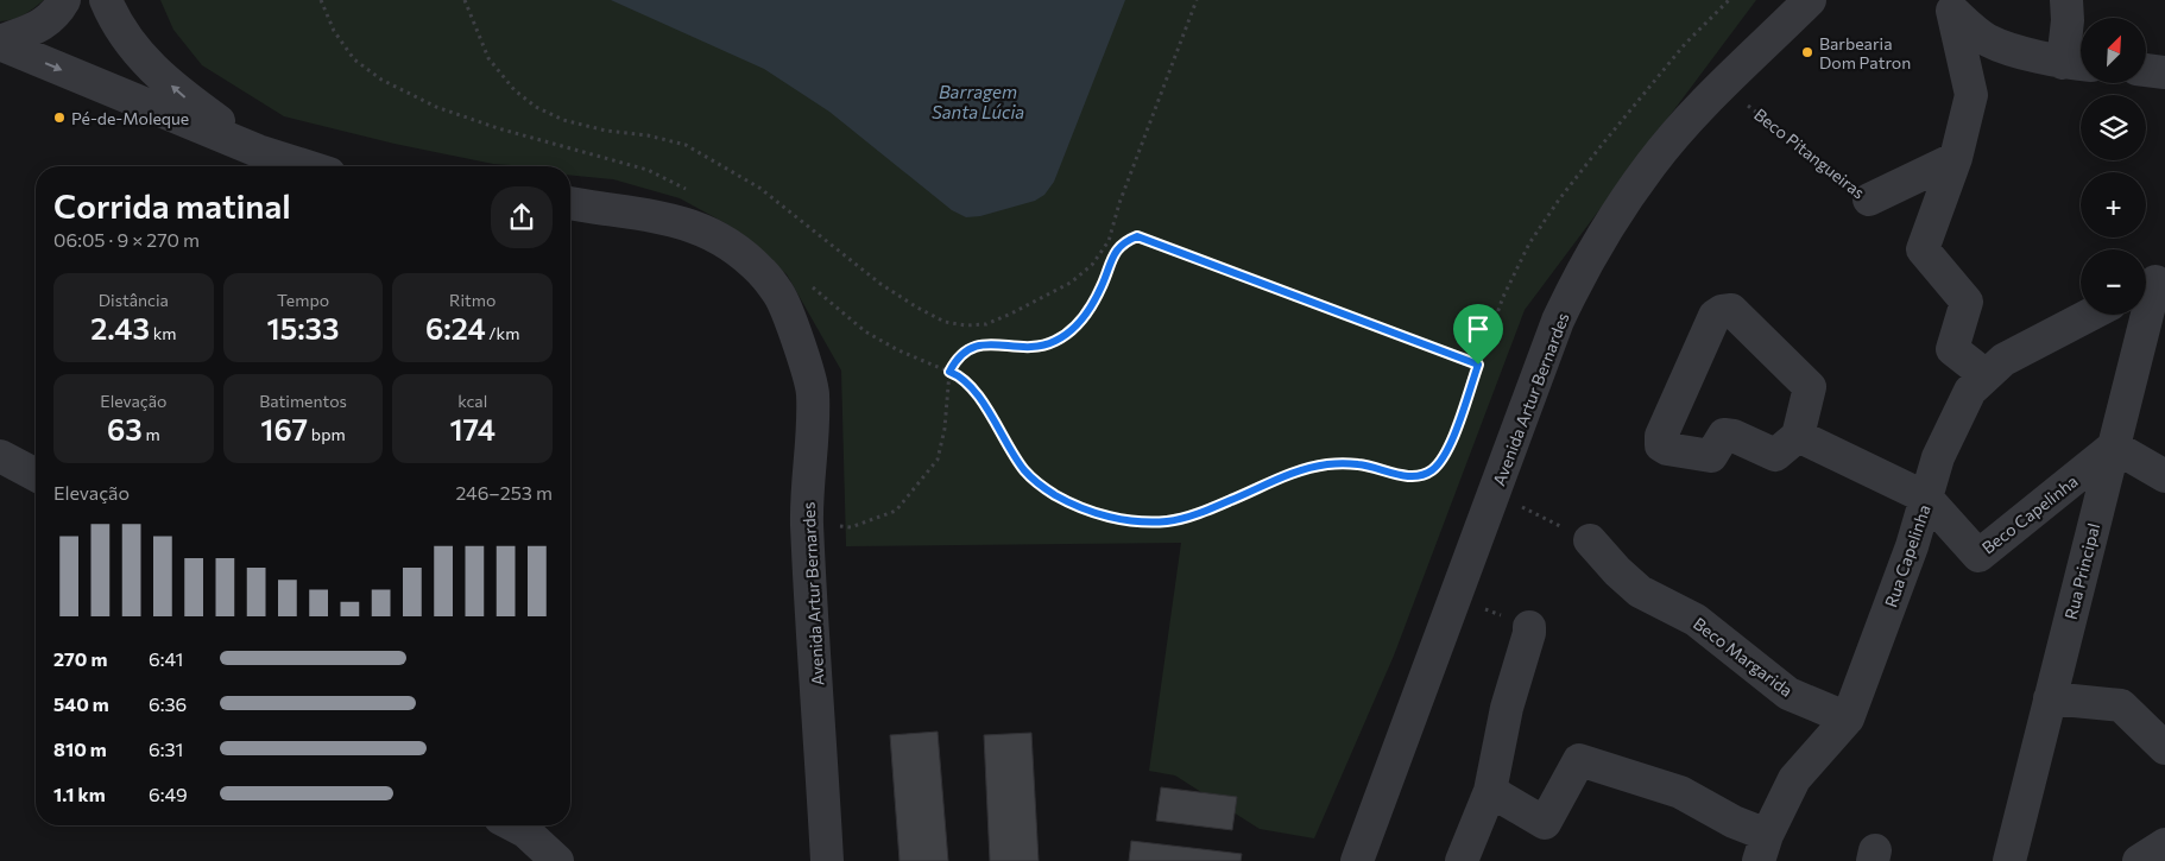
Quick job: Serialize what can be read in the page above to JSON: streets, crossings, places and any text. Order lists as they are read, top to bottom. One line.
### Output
{"streets":{"street":["Beco Pitangueiras","Avenida Artur Bernardes","Beco Capelinha","Rua Capelinha","Rua Principal","Beco Margarida"]},"crossings":[["Beco Pitangueiras","Avenida Artur Bernardes"],["Beco Capelinha","Rua Capelinha"],["Beco Capelinha","Rua Principal"],["Rua Capelinha","Beco Margarida"]],"water":["Barragem Santa Lúcia"],"places":["Barbearia Dom Patron","Pé-de-Moleque"],"north":"top right","page":{"map_buttons":["+","−"],"heading":["Corrida matinal","06:05 · 9 × 270 m"],"stats":[["Distância","2.43 km"],["Tempo","15:33"],["Ritmo","6:24 /km"],["Elevação","63 m"],["Batimentos","167 bpm"],["kcal","174"]],"chart":["Elevação","246–253 m"],"list":[{"name":"270 m","note":"6:41"},{"name":"540 m","note":"6:36"},{"name":"810 m","note":"6:31"},{"name":"1.1 km","note":"6:49"}]}}
